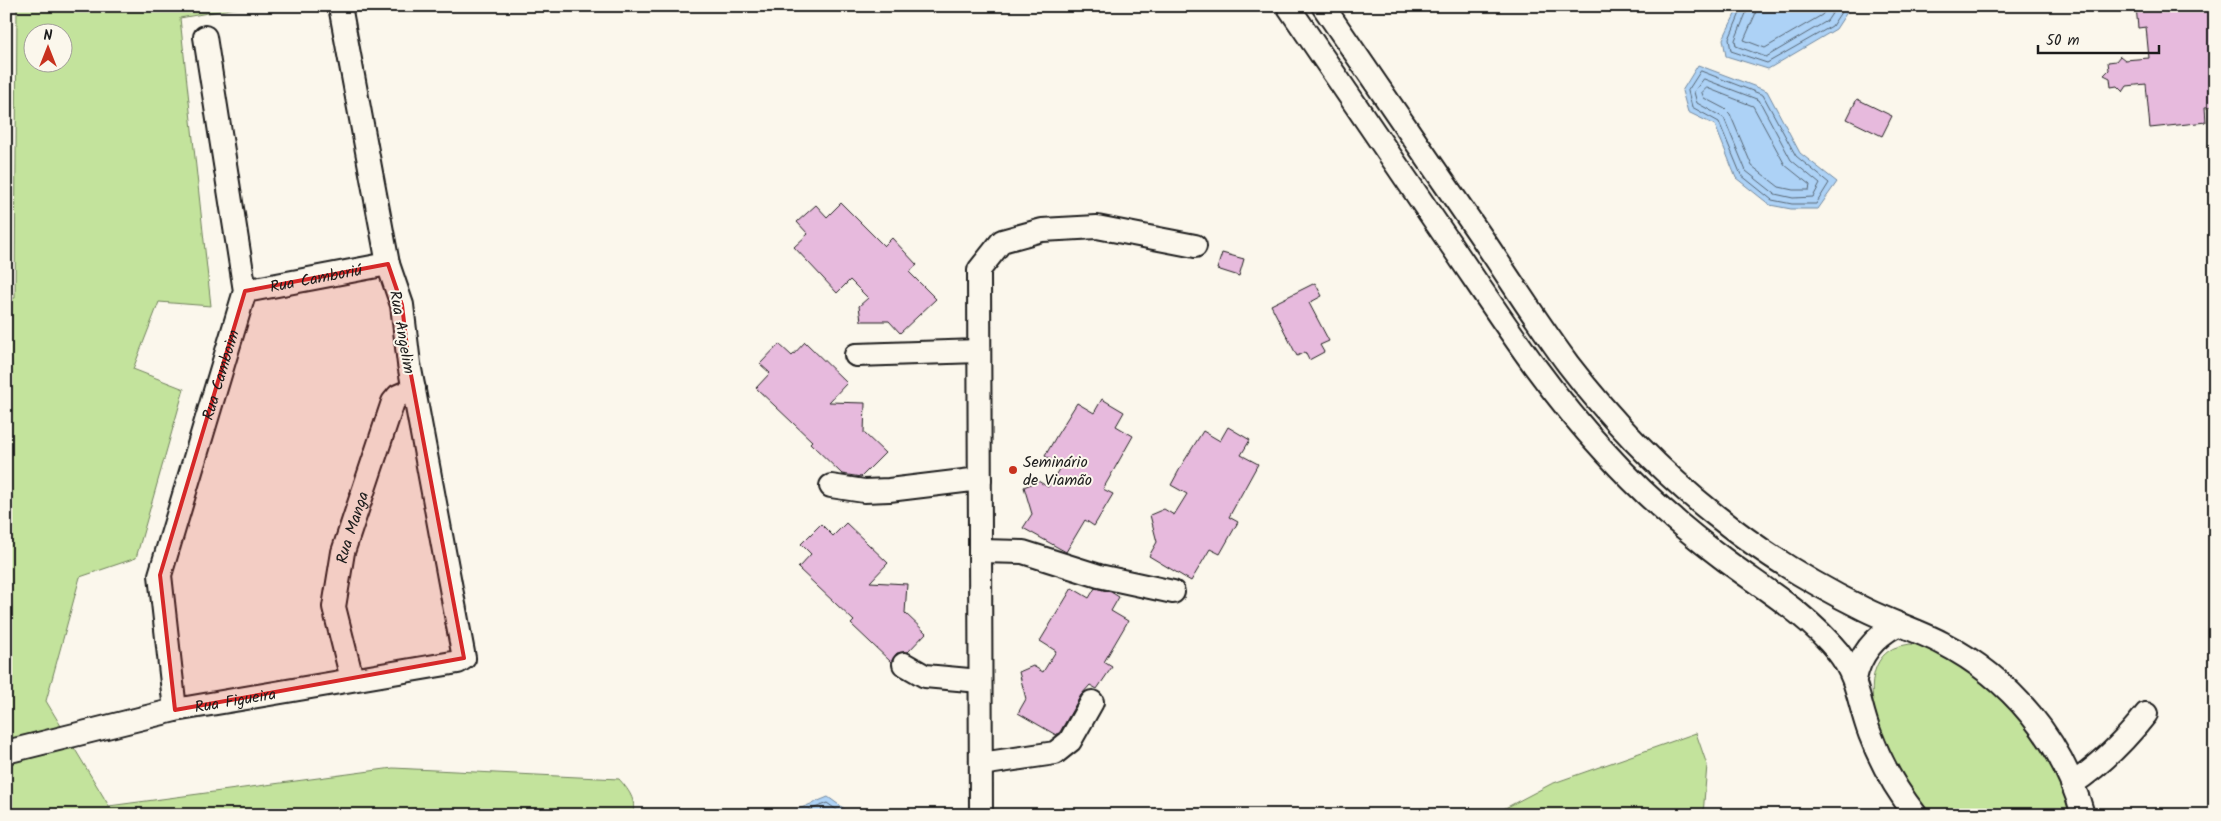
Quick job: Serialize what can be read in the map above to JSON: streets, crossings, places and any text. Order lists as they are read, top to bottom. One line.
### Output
{"streets":{"street":["Rua Camboriú","Rua Angelim","Rua Camboim","Rua Manga","Rua Figueira"]},"crossings":[["Rua Camboriú","Rua Angelim"],["Rua Camboriú","Rua Camboim"],["Rua Angelim","Rua Manga"],["Rua Angelim","Rua Figueira"],["Rua Camboim","Rua Figueira"],["Rua Manga","Rua Figueira"]],"places":["Seminário de Viamão"],"scale_bar":"50 m","north":"top"}
